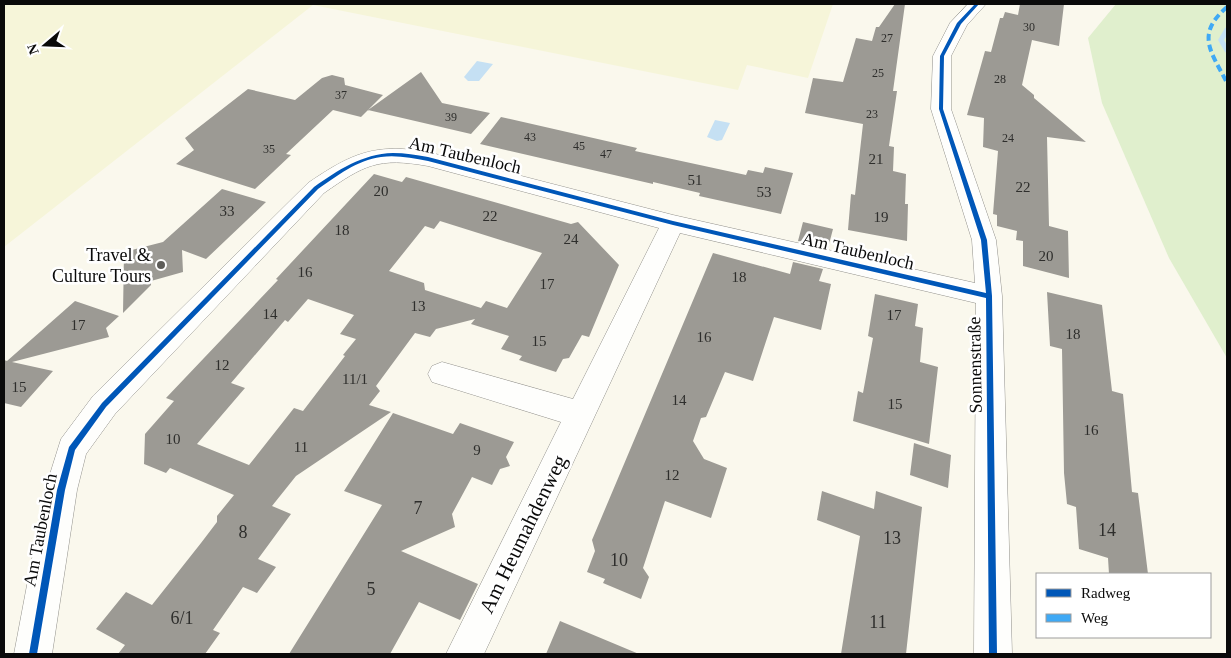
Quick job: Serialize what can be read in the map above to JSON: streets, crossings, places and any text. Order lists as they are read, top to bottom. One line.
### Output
{"streets":{"street":["Am Taubenloch","Sonnenstraße","Am Heumahdenweg"]},"crossings":[["Am Taubenloch","Sonnenstraße"],["Am Taubenloch","Am Heumahdenweg"]],"places":["Travel & Culture Tours"],"house_numbers":["30","27","25","28","37","23","39","43","24","45","35","47","21","51","22","20","53","33","22","19","18","24","20","16","18","17","13","14","17","17","18","16","15","12","11/1","15","14","15","16","10","11","9","12","7","14","8","13","10","5","6/1","11"],"legend":["Radweg","Weg"],"north":"left"}
